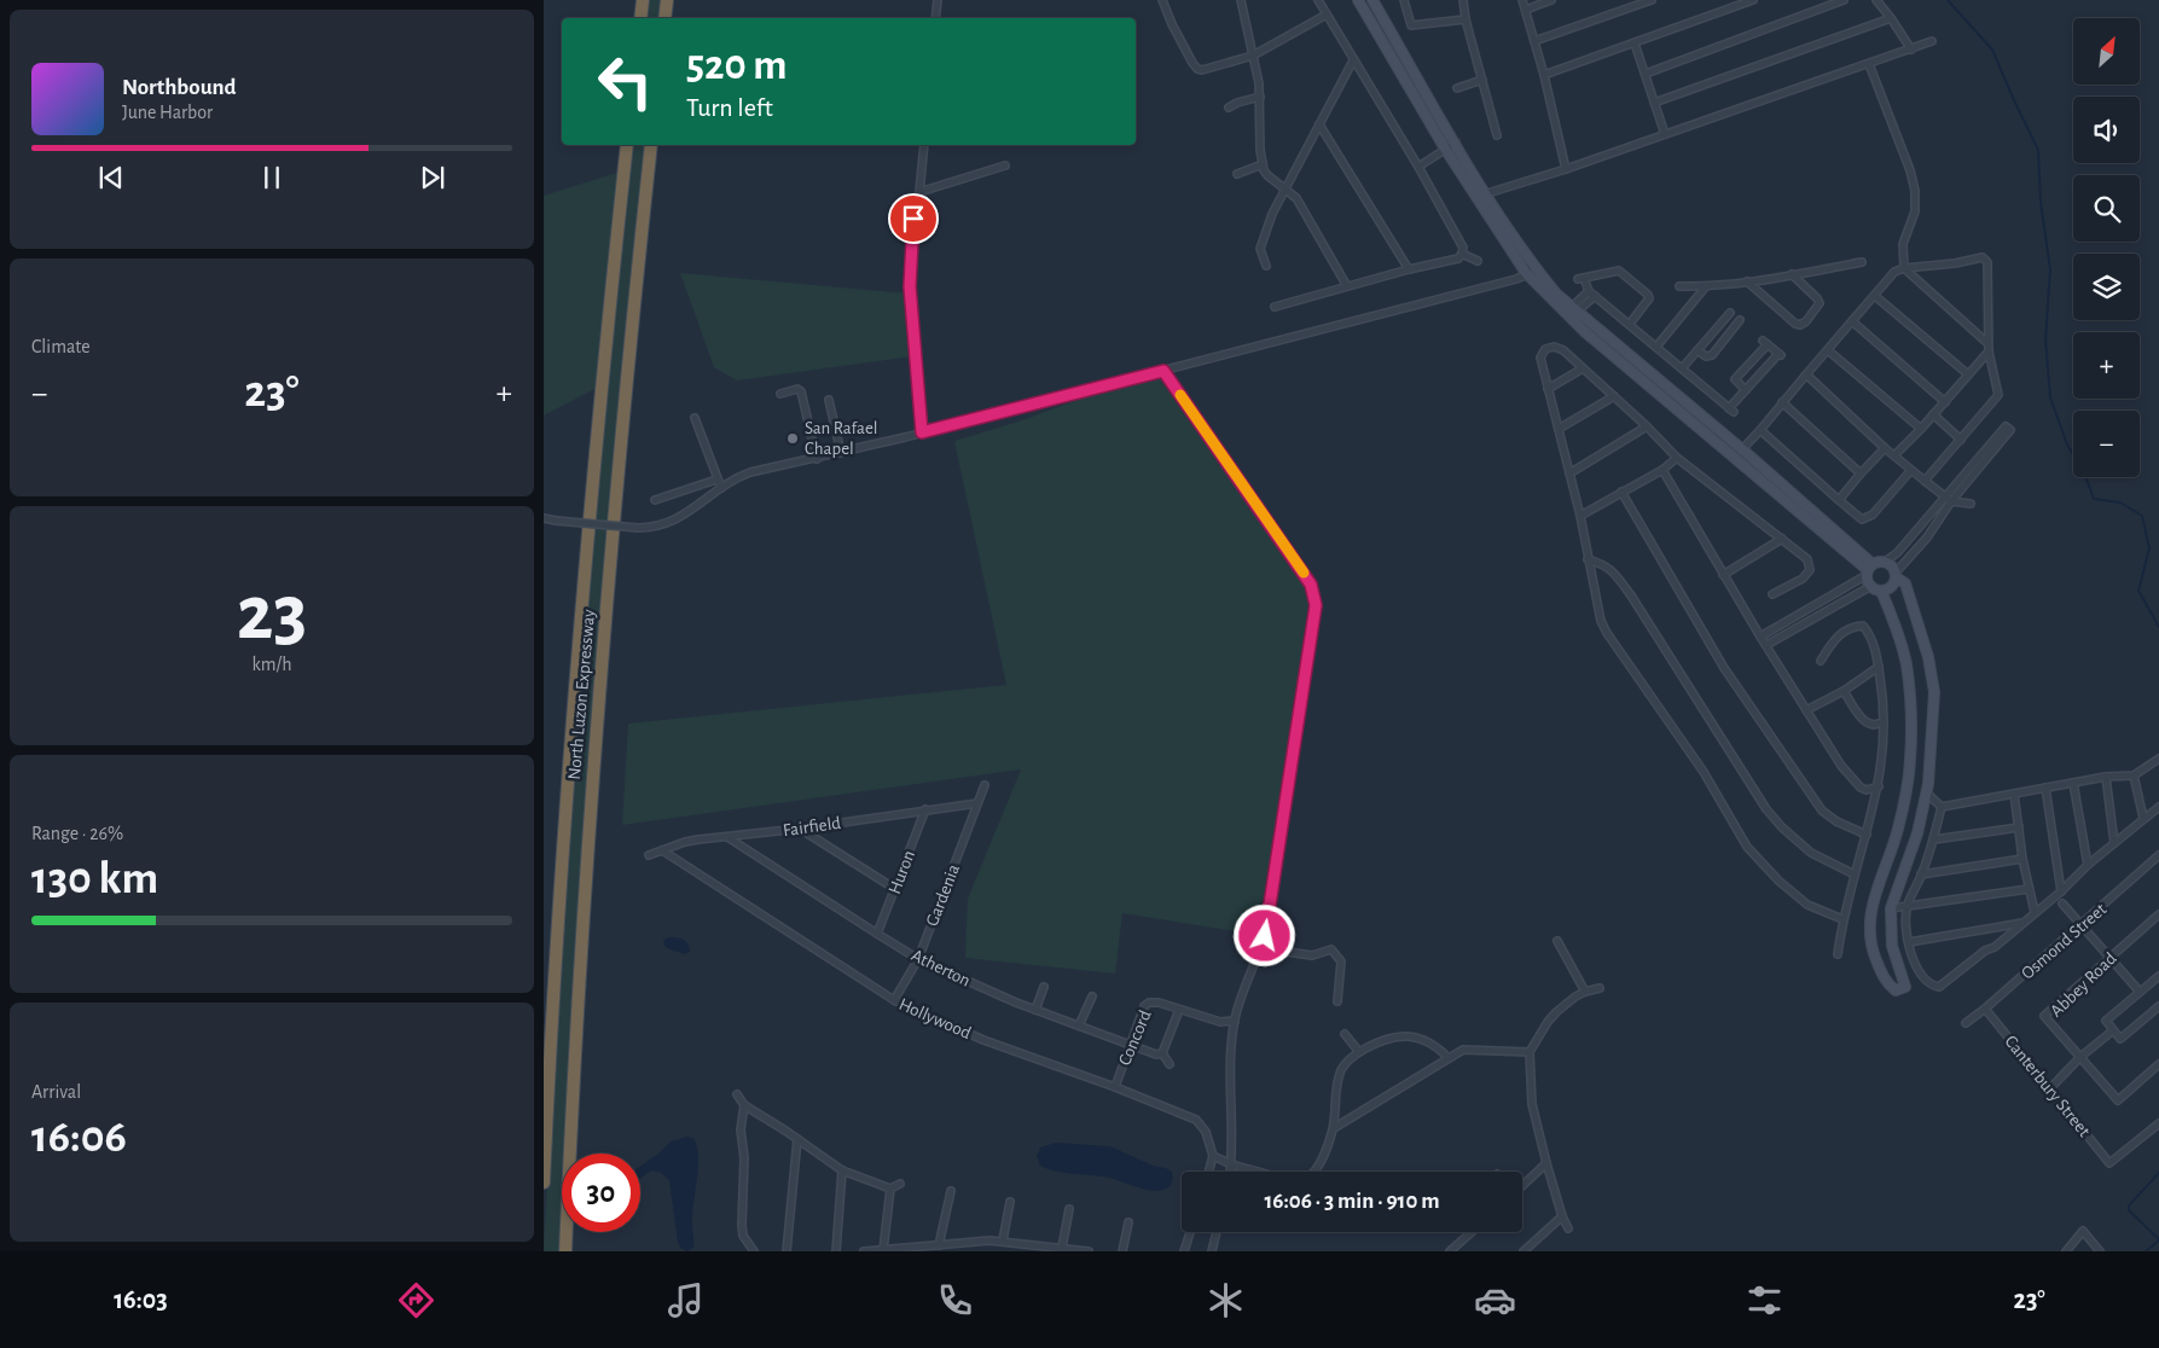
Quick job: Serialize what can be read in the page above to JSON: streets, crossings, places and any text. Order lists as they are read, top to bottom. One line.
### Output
{"streets":{"highway":["North Luzon Expressway"],"street":["Fairfield","Huron","Gardenia","Osmond Street","Atherton","Abbey Road","Hollywood","Concord","Canterbury Street"]},"crossings":[["Fairfield","Huron"],["Fairfield","Gardenia"],["Fairfield","Atherton"],["Fairfield","Hollywood"],["Huron","Atherton"],["Gardenia","Atherton"],["Gardenia","Hollywood"],["Osmond Street","Canterbury Street"],["Atherton","Concord"],["Hollywood","Concord"]],"places":["San Rafael Chapel"],"north":"top right","page":{"map_buttons":["+","−"],"turn":["520 m","Turn left"],"song":["Northbound","June Harbor"],"tile":["Climate",["23","km/h"],["Range · 26%","130 km"],["Arrival","16:06"]],"heat":["−","23°","+"],"limit":"30","trip":"16:06 · 3 min · 910 m","tabs":["16:03","23°"]}}
